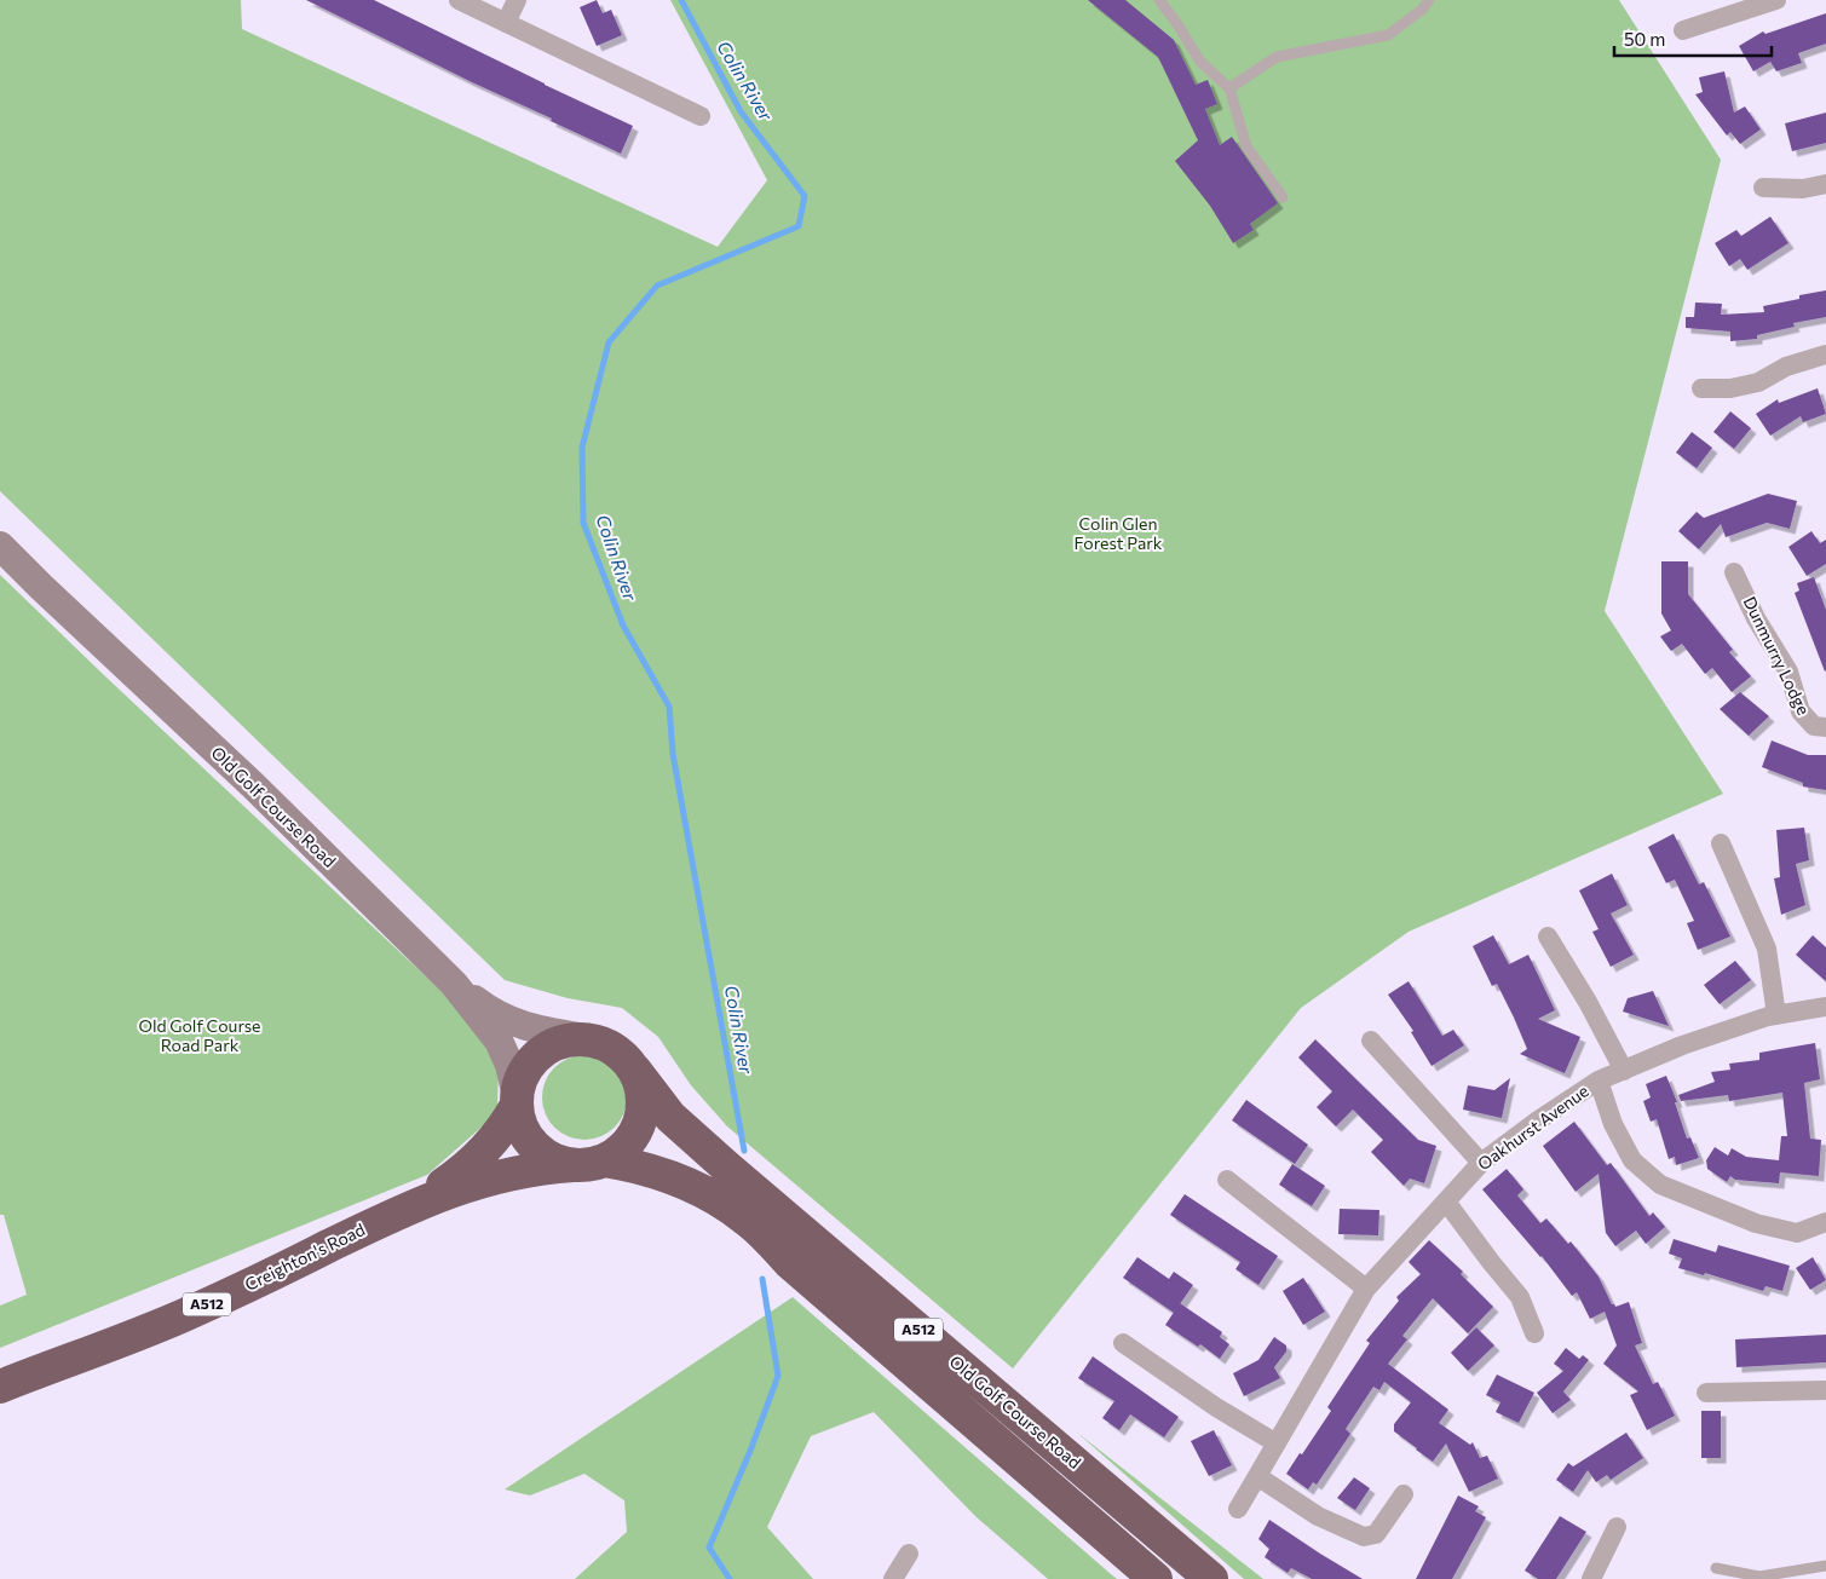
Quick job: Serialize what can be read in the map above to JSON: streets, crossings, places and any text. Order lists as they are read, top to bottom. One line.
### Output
{"streets":{"highway":["Old Golf Course Road","Creighton's Road","A512"],"street":["Dunmurry Lodge","Oakhurst Avenue"]},"crossings":[["Old Golf Course Road","Creighton's Road"],["Old Golf Course Road","A512"],["Creighton's Road","A512"]],"water":["Colin River"],"parks":["Colin Glen Forest Park","Old Golf Course Road Park"],"scale_bar":"50 m"}
